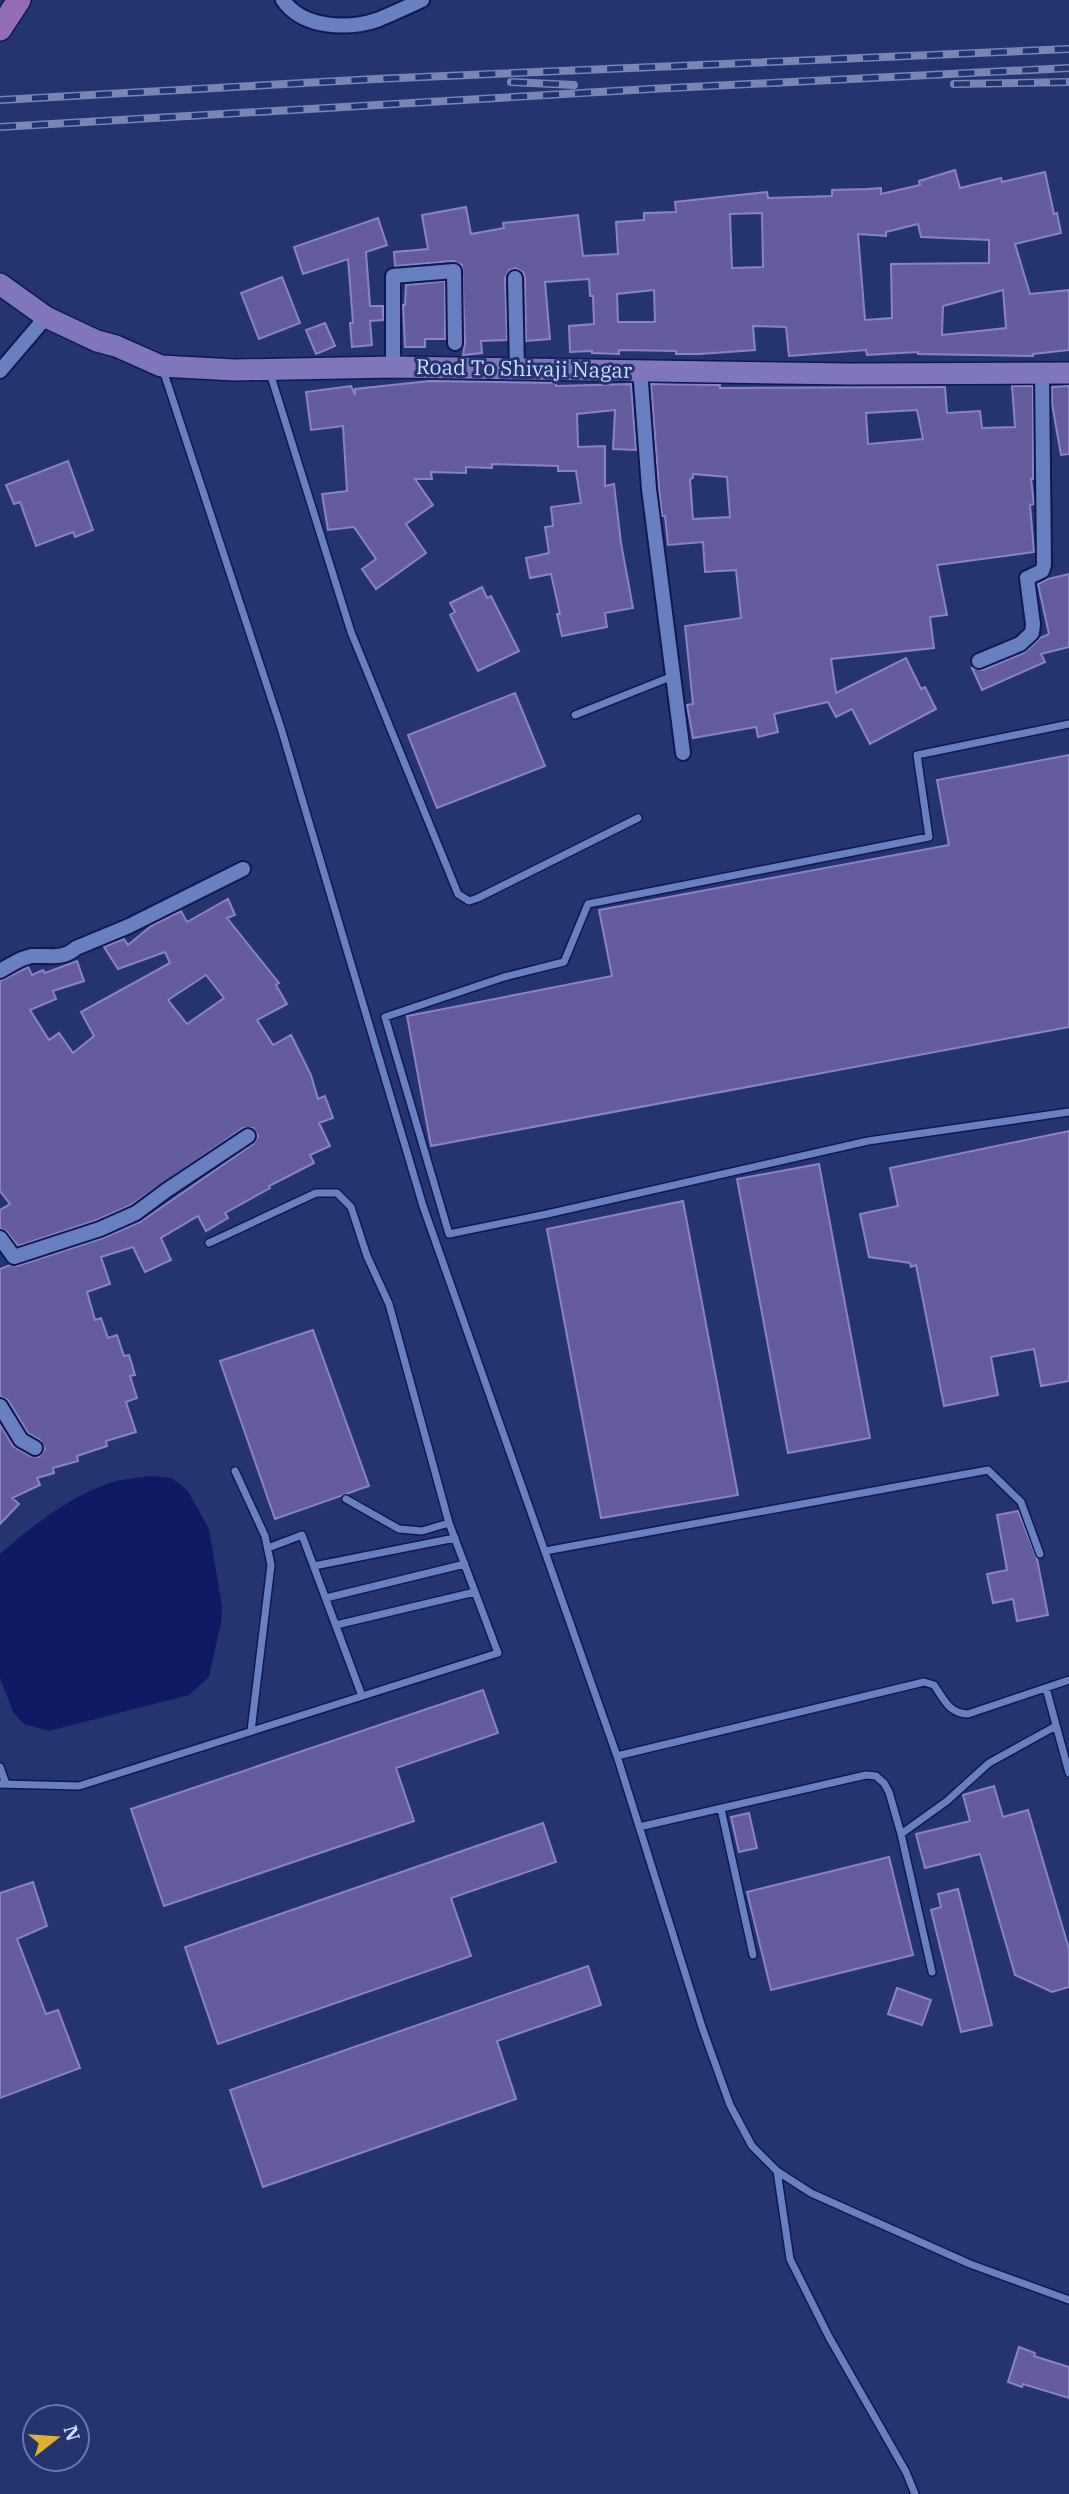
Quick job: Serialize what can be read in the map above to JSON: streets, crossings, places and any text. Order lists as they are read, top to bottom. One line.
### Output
{"streets":{"street":["Road To Shivaji Nagar"]},"north":"right"}
